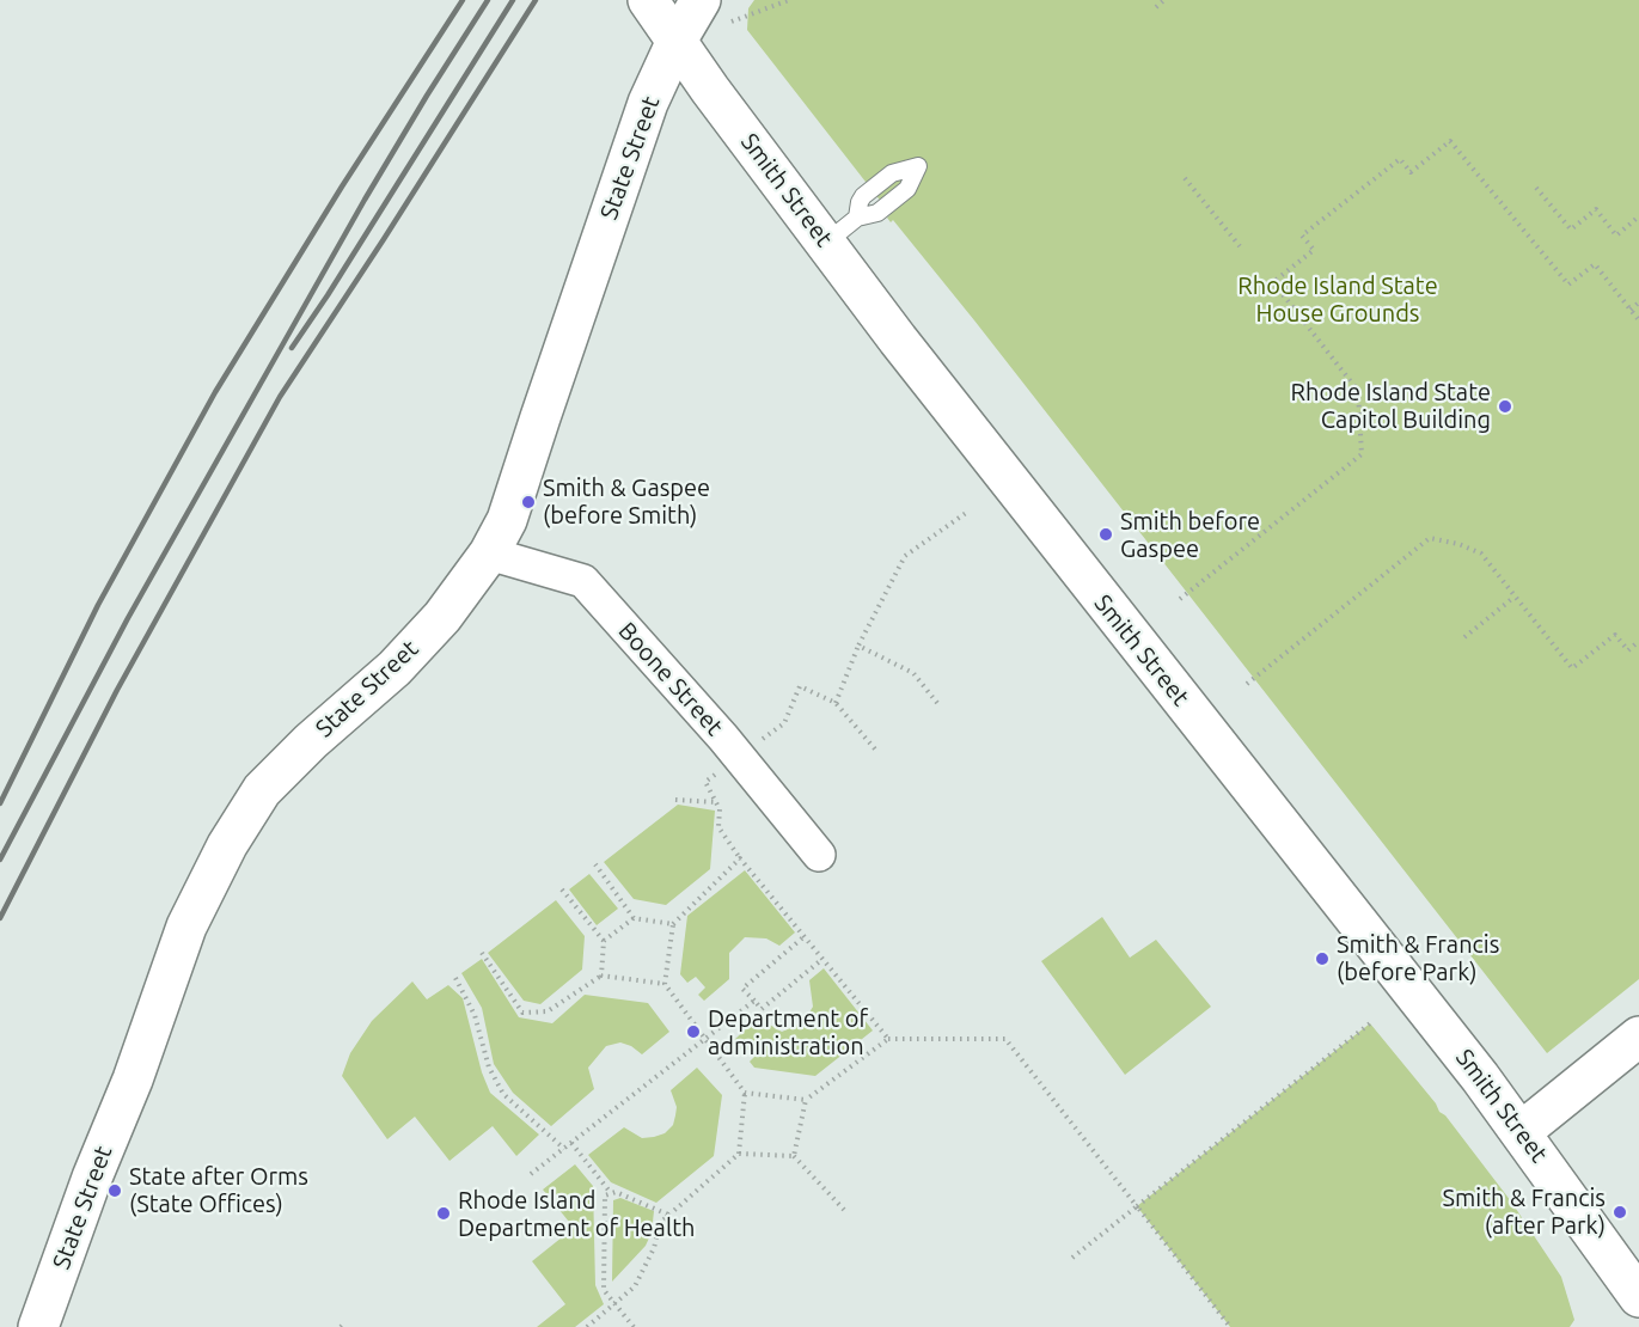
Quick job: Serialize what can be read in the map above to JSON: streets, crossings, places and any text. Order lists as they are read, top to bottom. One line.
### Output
{"streets":{"main road":["State Street","Smith Street"],"street":["Boone Street"]},"crossings":[["State Street","Smith Street"],["State Street","Boone Street"]],"parks":["Rhode Island State House Grounds"],"places":["Rhode Island State Capitol Building","Smith & Gaspee (before Smith)","Smith before Gaspee","Smith & Francis (before Park)","Department of administration","State after Orms (State Offices)","Smith & Francis (after Park)","Rhode Island Department of Health"]}
